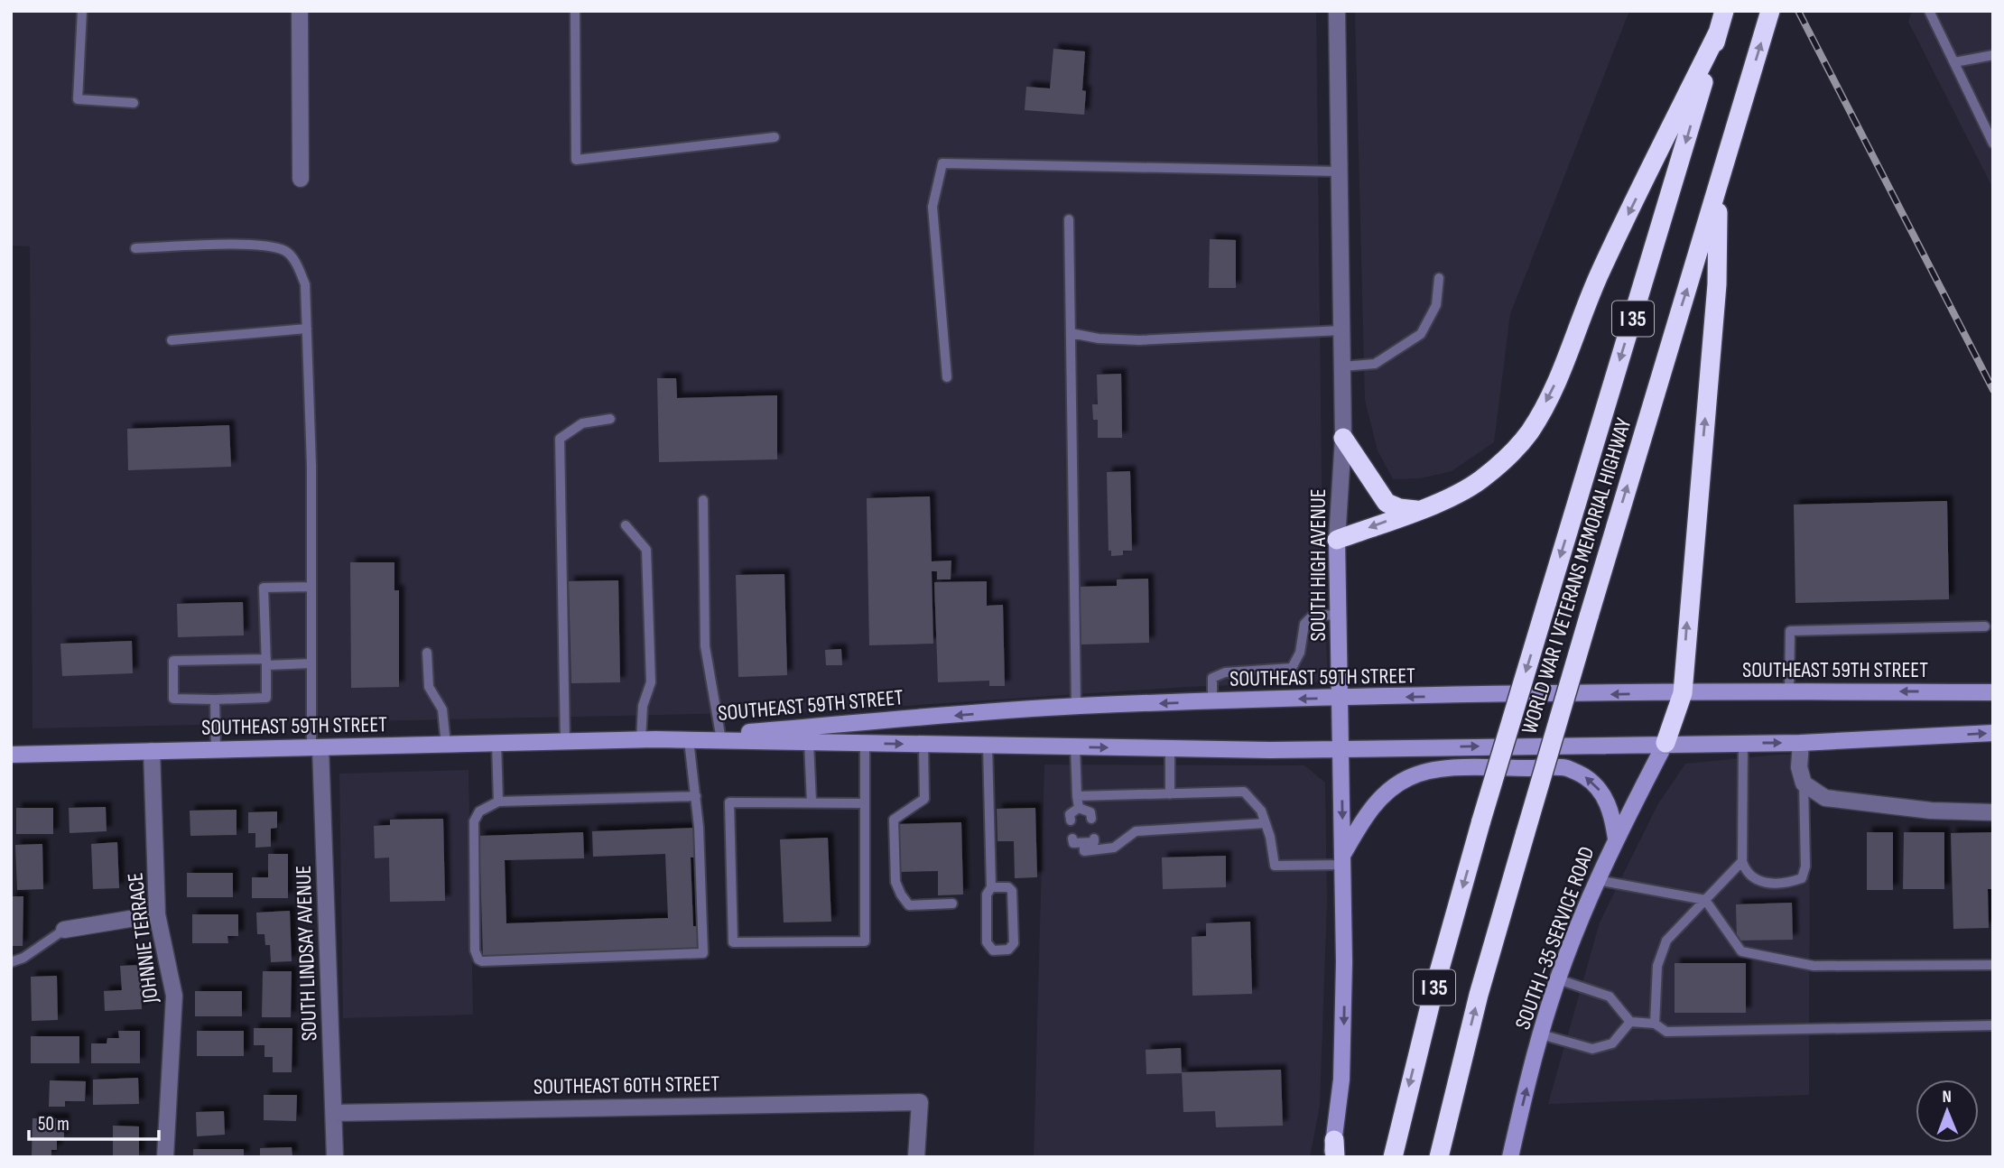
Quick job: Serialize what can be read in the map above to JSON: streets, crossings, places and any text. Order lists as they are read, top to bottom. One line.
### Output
{"streets":{"highway":["I 35","WORLD WAR I VETERANS MEMORIAL HIGHWAY"],"main road":["SOUTH HIGH AVENUE","SOUTHEAST 59TH STREET","SOUTH I-35 SERVICE ROAD"],"street":["JOHNNIE TERRACE","SOUTH LINDSAY AVENUE","SOUTHEAST 60TH STREET"]},"crossings":[["SOUTH HIGH AVENUE","SOUTHEAST 59TH STREET"],["SOUTHEAST 59TH STREET","JOHNNIE TERRACE"],["SOUTHEAST 59TH STREET","SOUTH I-35 SERVICE ROAD"],["SOUTHEAST 59TH STREET","SOUTH LINDSAY AVENUE"],["SOUTH LINDSAY AVENUE","SOUTHEAST 60TH STREET"]],"one_way":["SOUTH HIGH AVENUE"],"scale_bar":"50 m","north":"top"}
